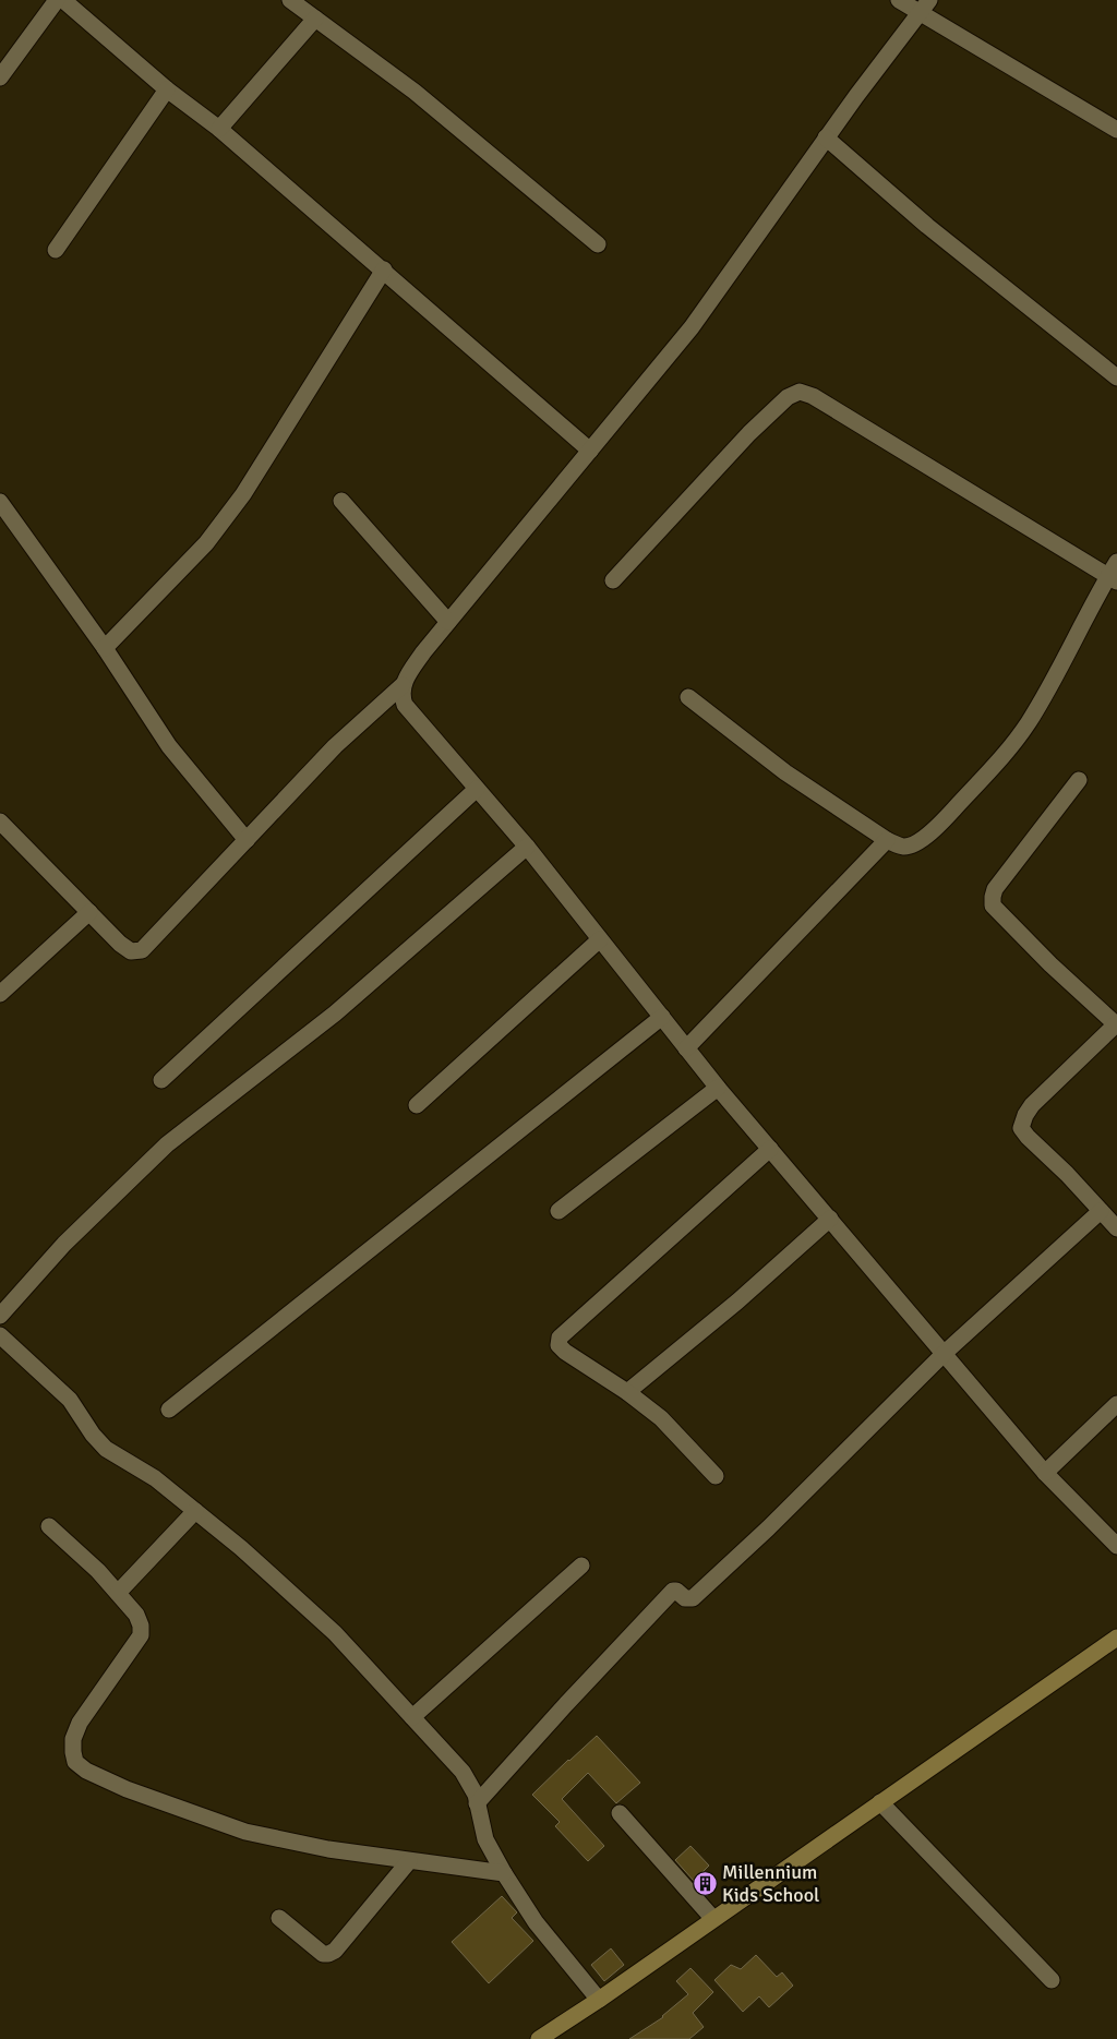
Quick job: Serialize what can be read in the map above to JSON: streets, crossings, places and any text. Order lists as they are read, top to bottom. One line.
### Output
{"places":{"building":["Millennium Kids School"]}}
